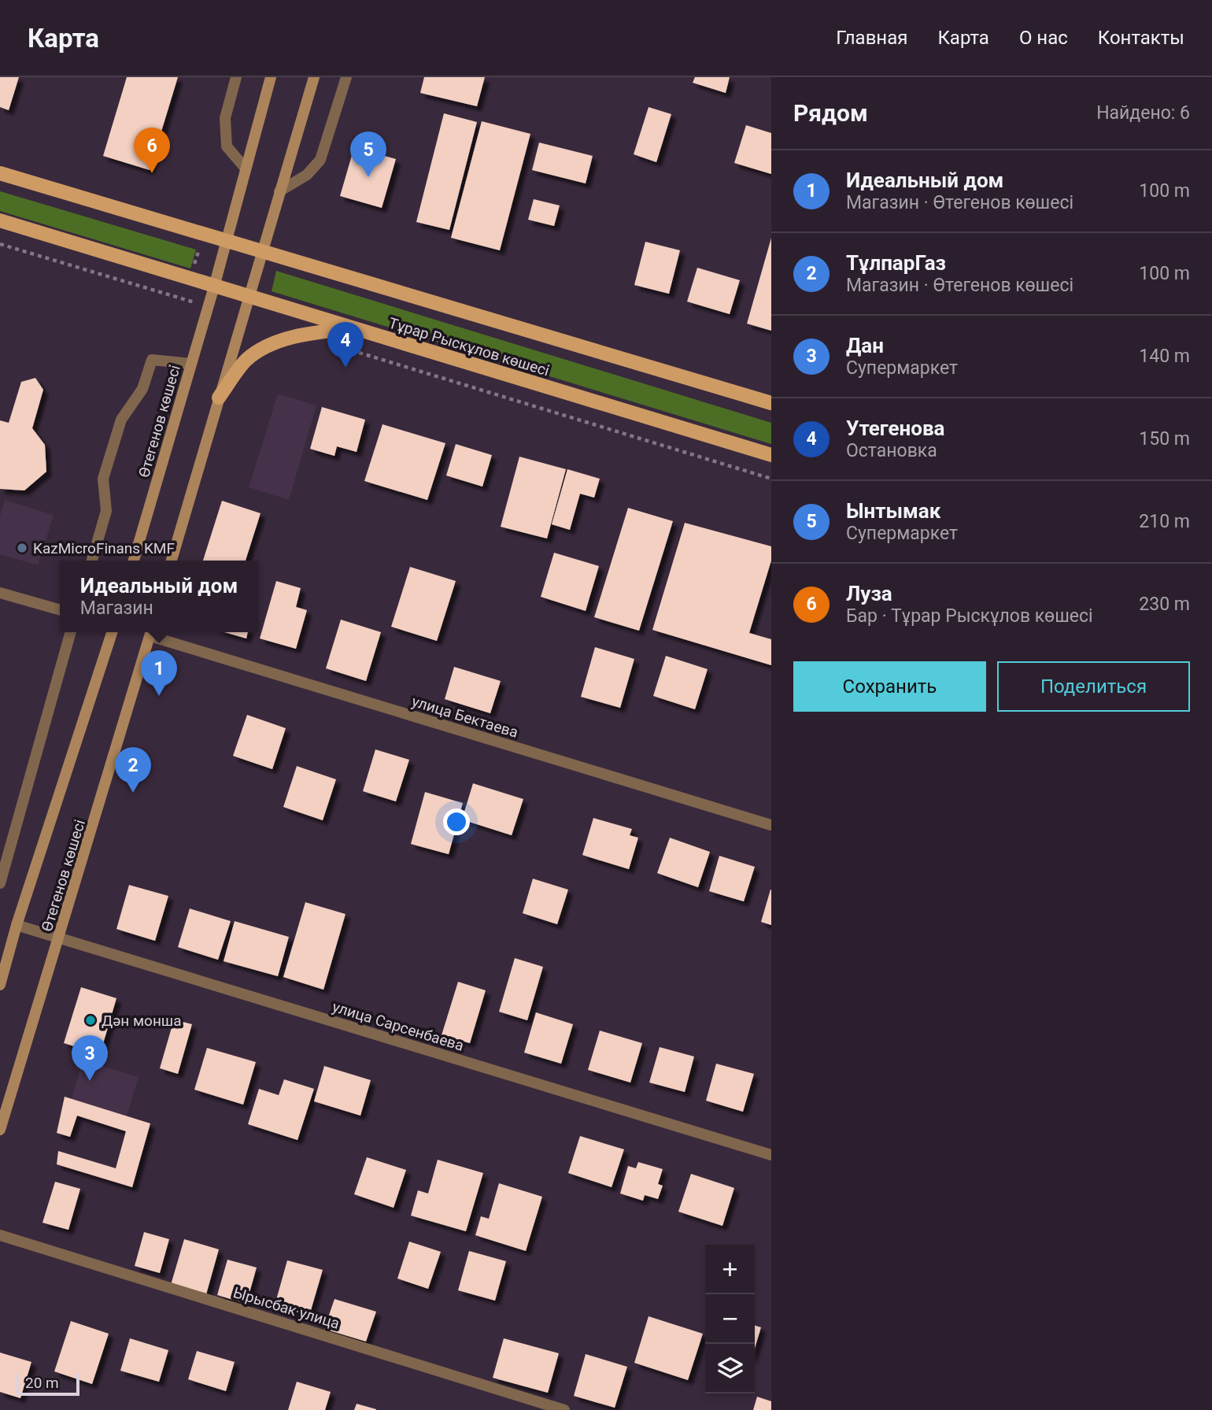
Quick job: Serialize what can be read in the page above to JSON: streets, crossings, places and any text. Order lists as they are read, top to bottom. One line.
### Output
{"streets":{"main road":["Тұрар Рыскұлов көшесі","Өтегенов көшесі"],"street":["улица Бектаева","улица Сарсенбаева","Ырысбак улица"]},"crossings":[["Тұрар Рыскұлов көшесі","Өтегенов көшесі"],["Өтегенов көшесі","улица Бектаева"],["Өтегенов көшесі","улица Сарсенбаева"]],"places":["KazMicroFinans KMF","Дән монша"],"scale_bar":"20 m","page":{"header":"Карта","nav":["Главная","Карта","О нас","Контакты"],"heading":["Рядом","Найдено: 6"],"pins":["6","5","4","1","2","3"],"list":[{"mark":"1","name":"Идеальный дом","note":"Магазин · Өтегенов көшесі","value":"100 m"},{"mark":"2","name":"ТұлпарГаз","note":"Магазин · Өтегенов көшесі","value":"100 m"},{"mark":"3","name":"Дан","note":"Супермаркет","value":"140 m"},{"mark":"4","name":"Утегенова","note":"Остановка","value":"150 m"},{"mark":"5","name":"Ынтымак","note":"Супермаркет","value":"210 m"},{"mark":"6","name":"Луза","note":"Бар · Тұрар Рыскұлов көшесі","value":"230 m"}],"popup":["Идеальный дом","Магазин"],"buttons":["Сохранить","Поделиться"],"map_buttons":["+","−"],"scale":"20 m"}}
